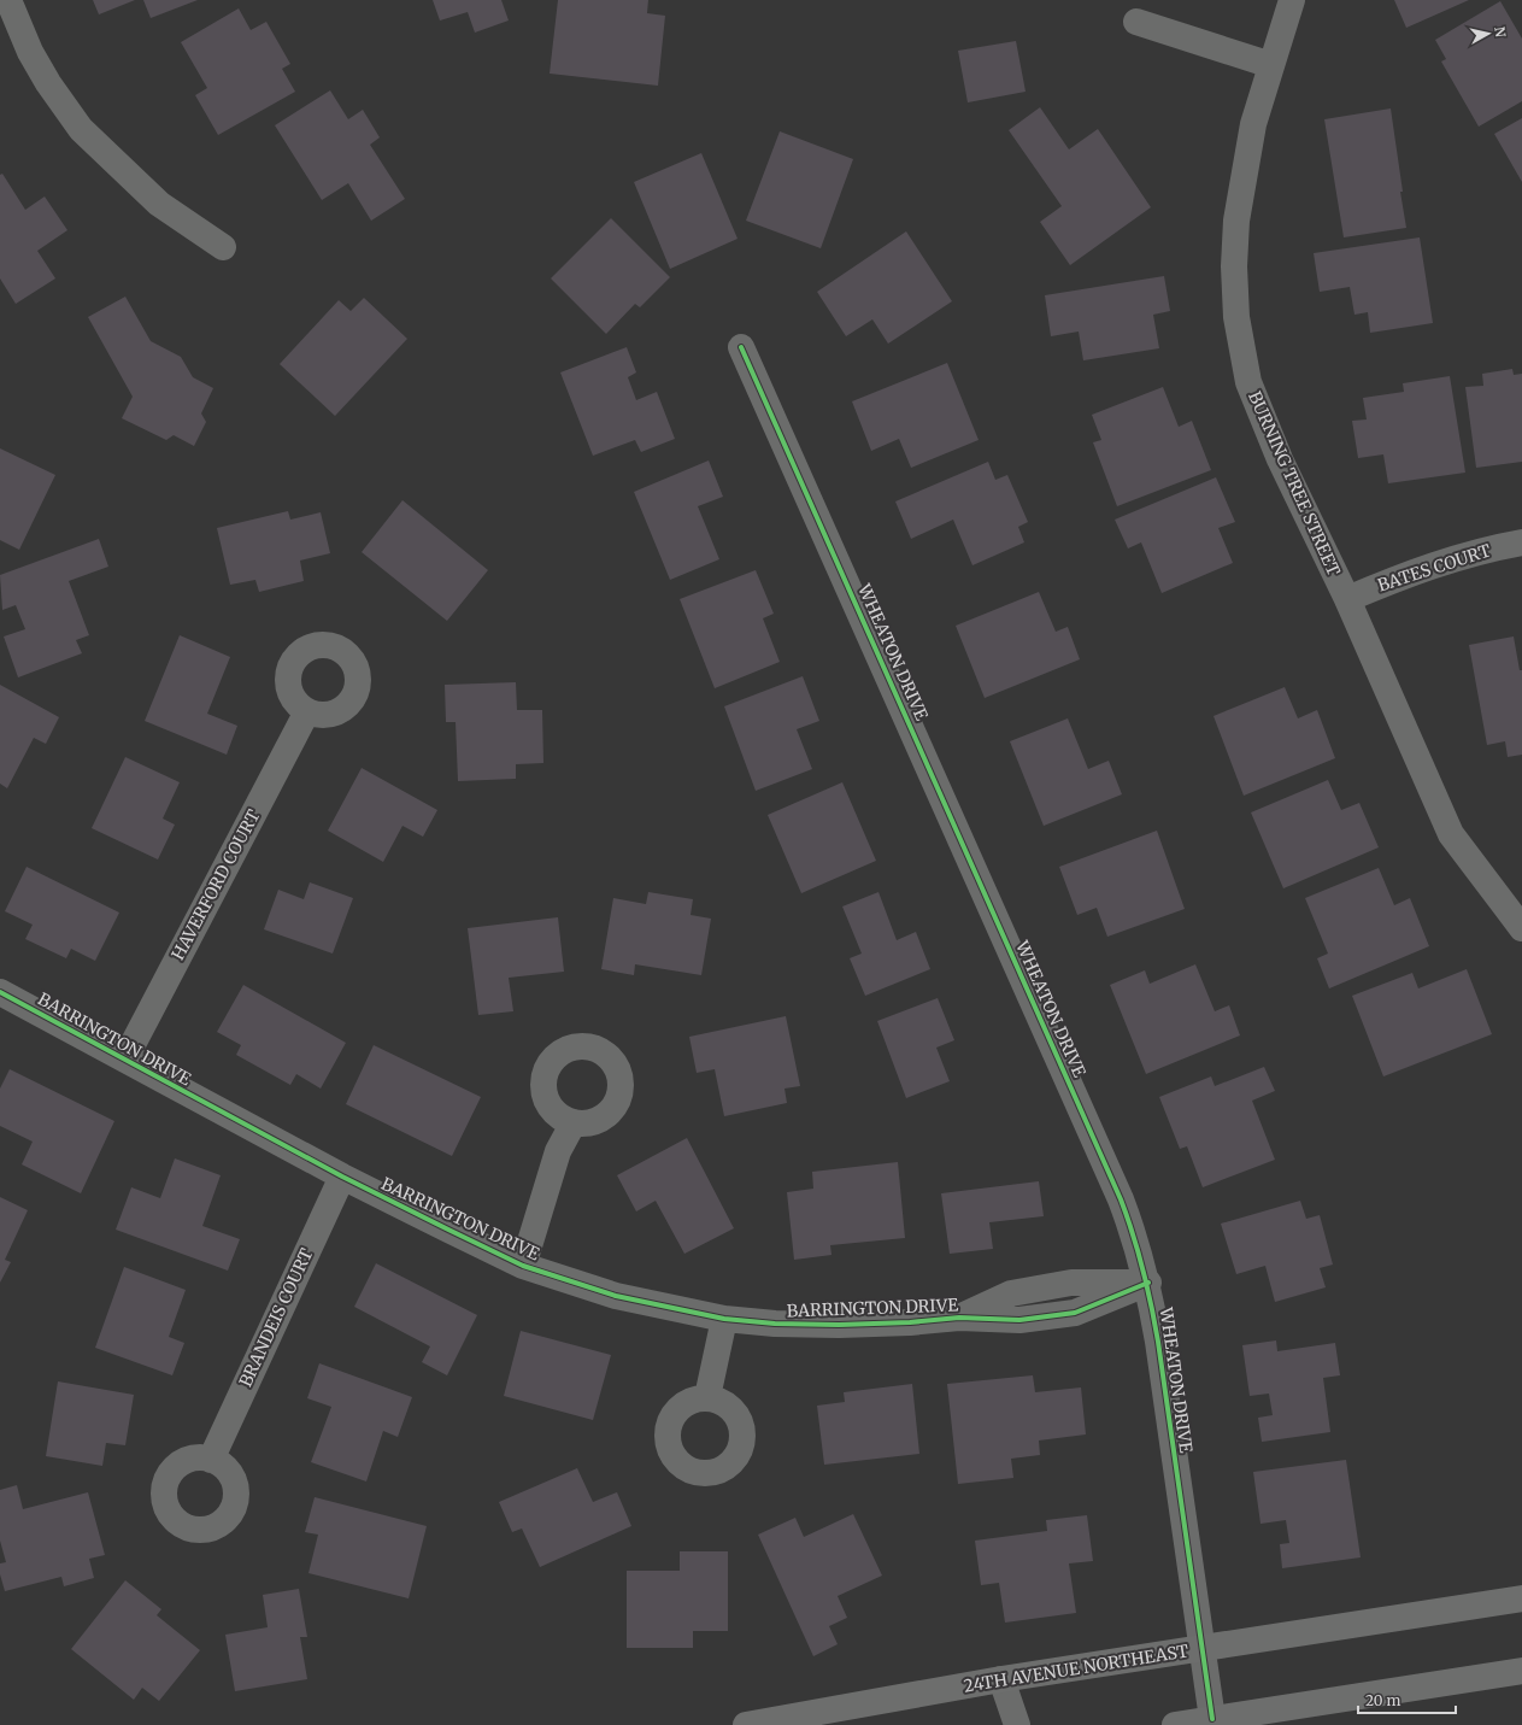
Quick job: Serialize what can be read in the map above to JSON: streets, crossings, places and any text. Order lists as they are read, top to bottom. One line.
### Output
{"streets":{"street":["BURNING TREE STREET","BATES COURT","WHEATON DRIVE","HAVERFORD COURT","BARRINGTON DRIVE","BRANDEIS COURT","24TH AVENUE NORTHEAST"]},"crossings":[["BURNING TREE STREET","BATES COURT"],["WHEATON DRIVE","BARRINGTON DRIVE"],["WHEATON DRIVE","24TH AVENUE NORTHEAST"],["HAVERFORD COURT","BARRINGTON DRIVE"],["BARRINGTON DRIVE","BRANDEIS COURT"]],"scale_bar":"20 m","north":"right"}
